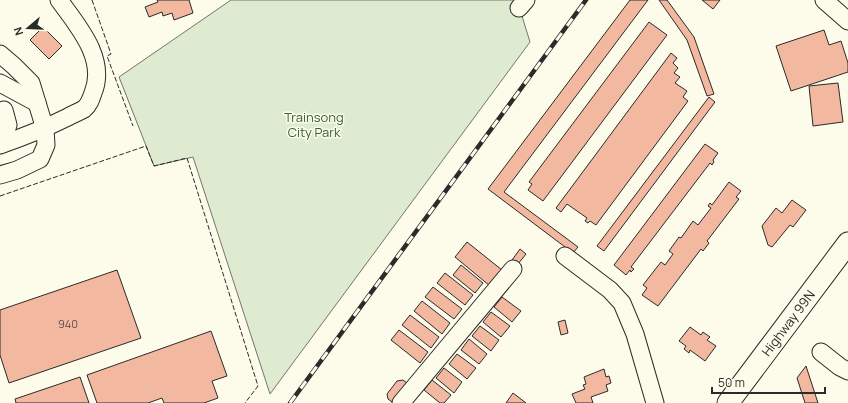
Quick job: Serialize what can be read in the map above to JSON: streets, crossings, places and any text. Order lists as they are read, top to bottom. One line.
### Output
{"streets":{"main road":["Highway 99N"]},"parks":["Trainsong City Park"],"house_numbers":["940"],"scale_bar":"50 m","north":"left"}
